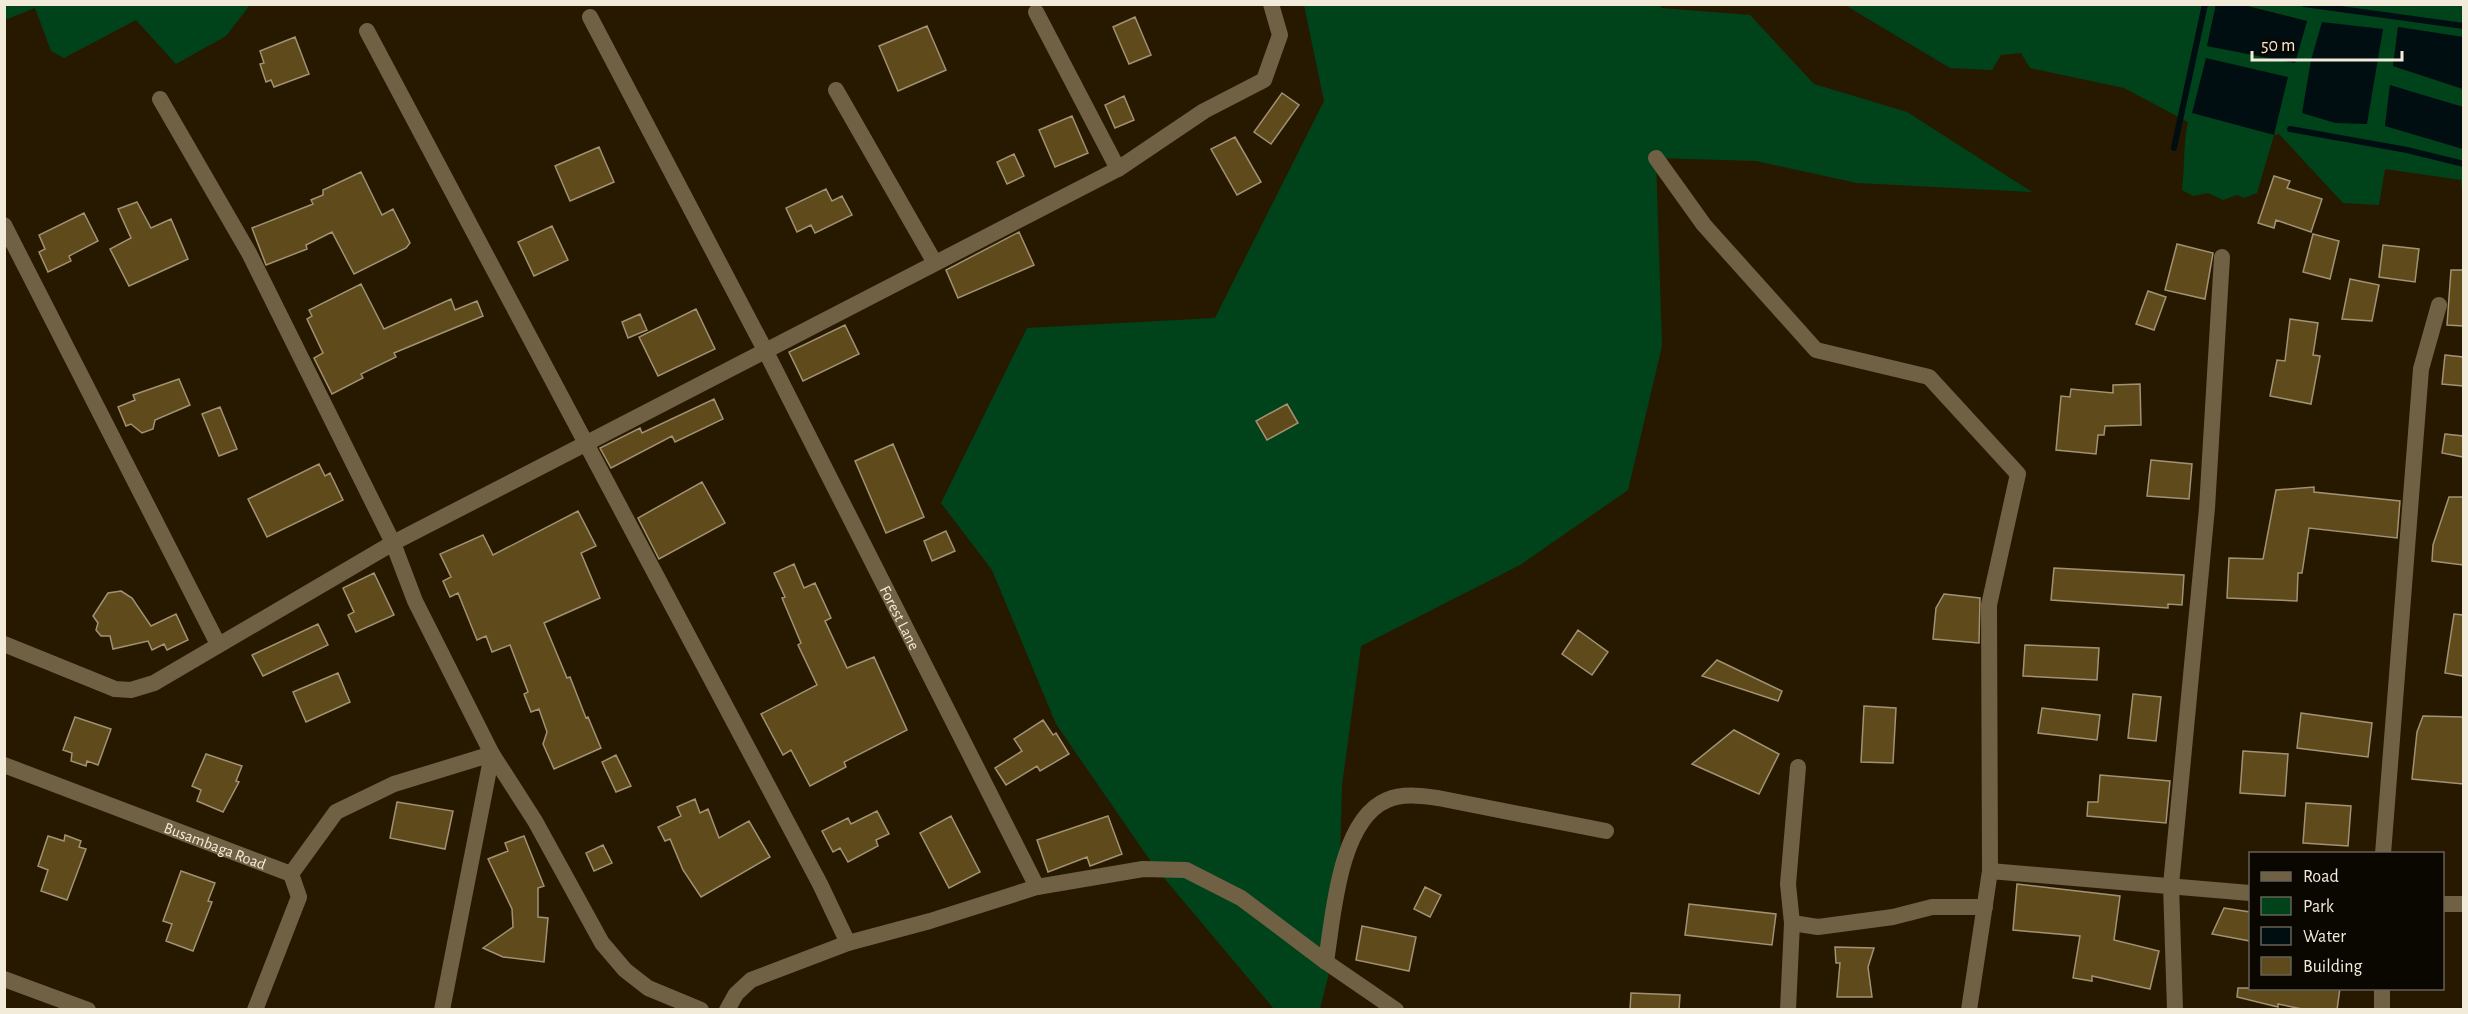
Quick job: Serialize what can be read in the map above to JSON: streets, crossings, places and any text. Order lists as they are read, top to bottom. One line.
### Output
{"streets":{"street":["Forest Lane","Busambaga Road"]},"legend":["Road","Park","Water","Building"],"scale_bar":"50 m"}
